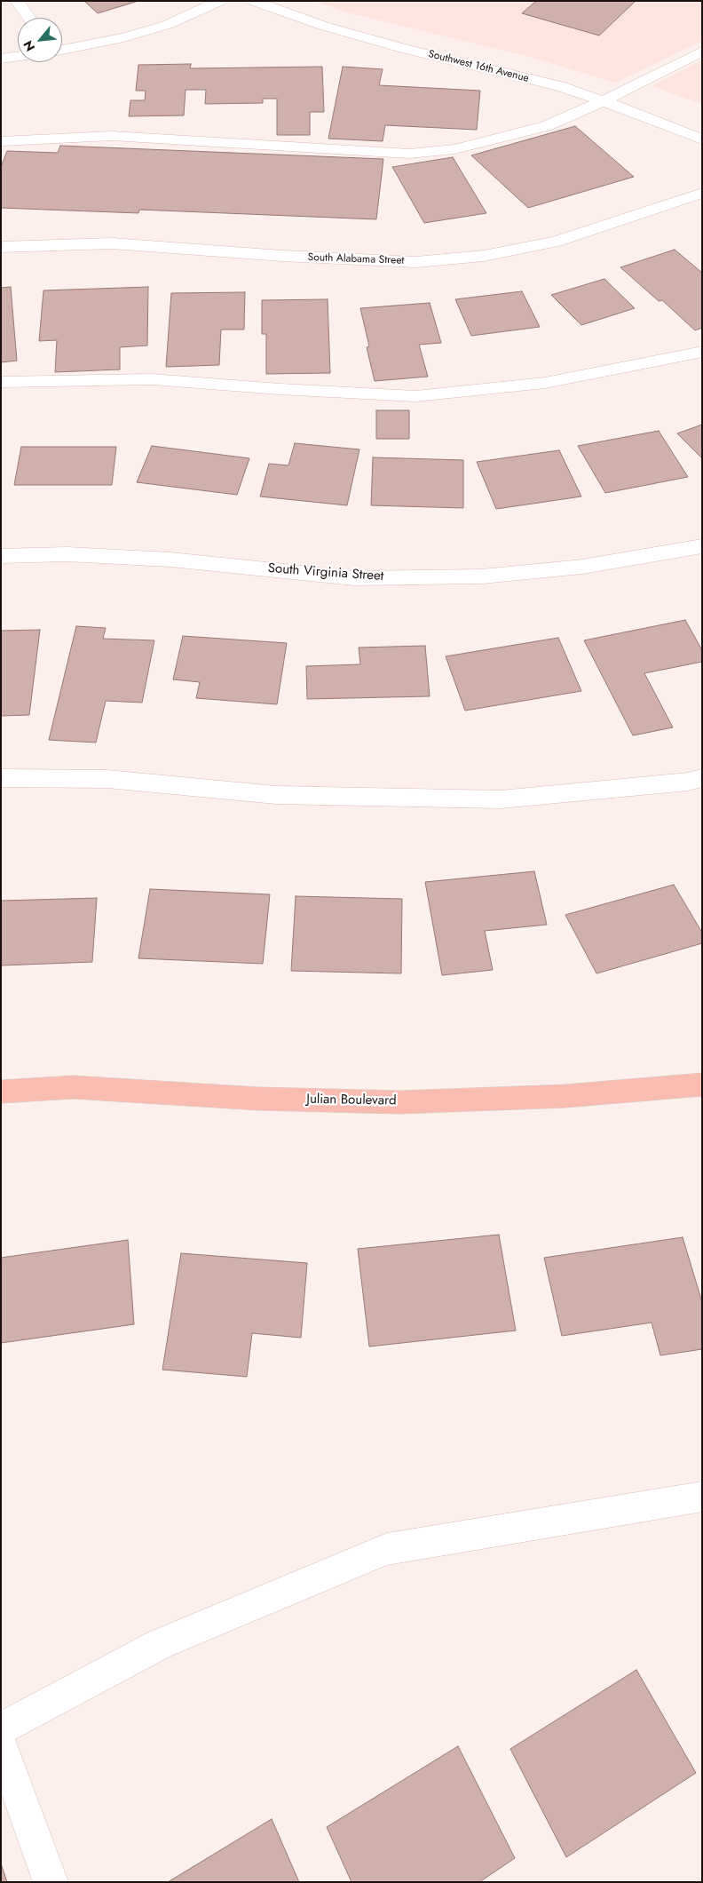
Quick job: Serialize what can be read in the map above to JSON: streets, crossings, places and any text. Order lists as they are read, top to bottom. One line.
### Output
{"streets":{"main road":["Julian Boulevard"],"street":["Southwest 16th Avenue","South Alabama Street","South Virginia Street"]},"north":"bottom left"}
